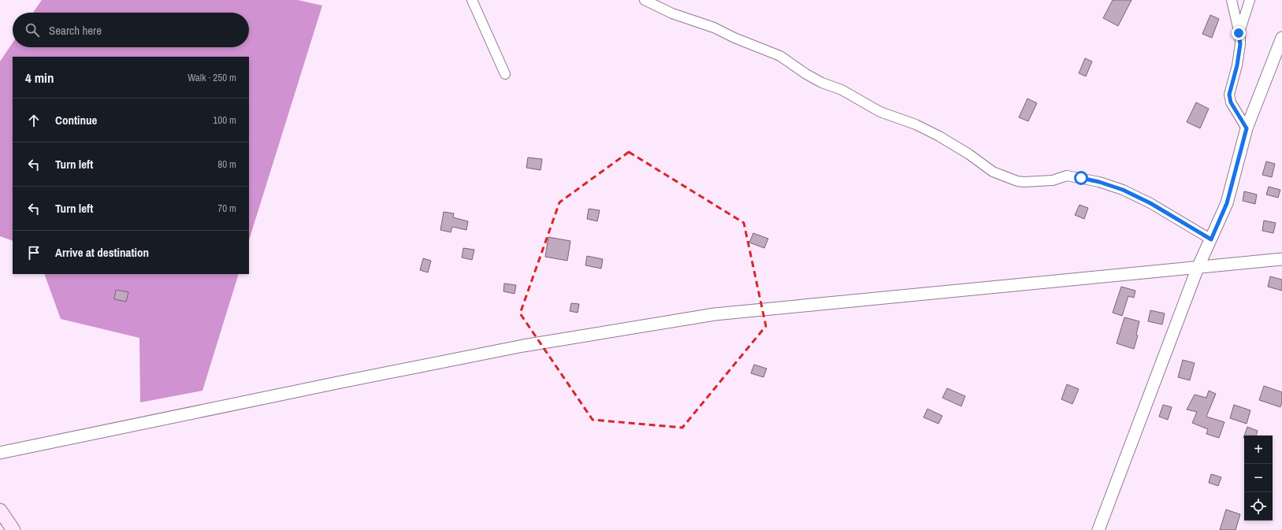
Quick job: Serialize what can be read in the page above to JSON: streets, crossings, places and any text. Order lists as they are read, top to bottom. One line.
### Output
{"page":{"search":"Search here","heading":["4 min","Walk · 250 m"],"list":[["Continue","100 m"],["Turn left","80 m"],["Turn left","70 m"],"Arrive at destination"],"map_buttons":["+","−"]}}
